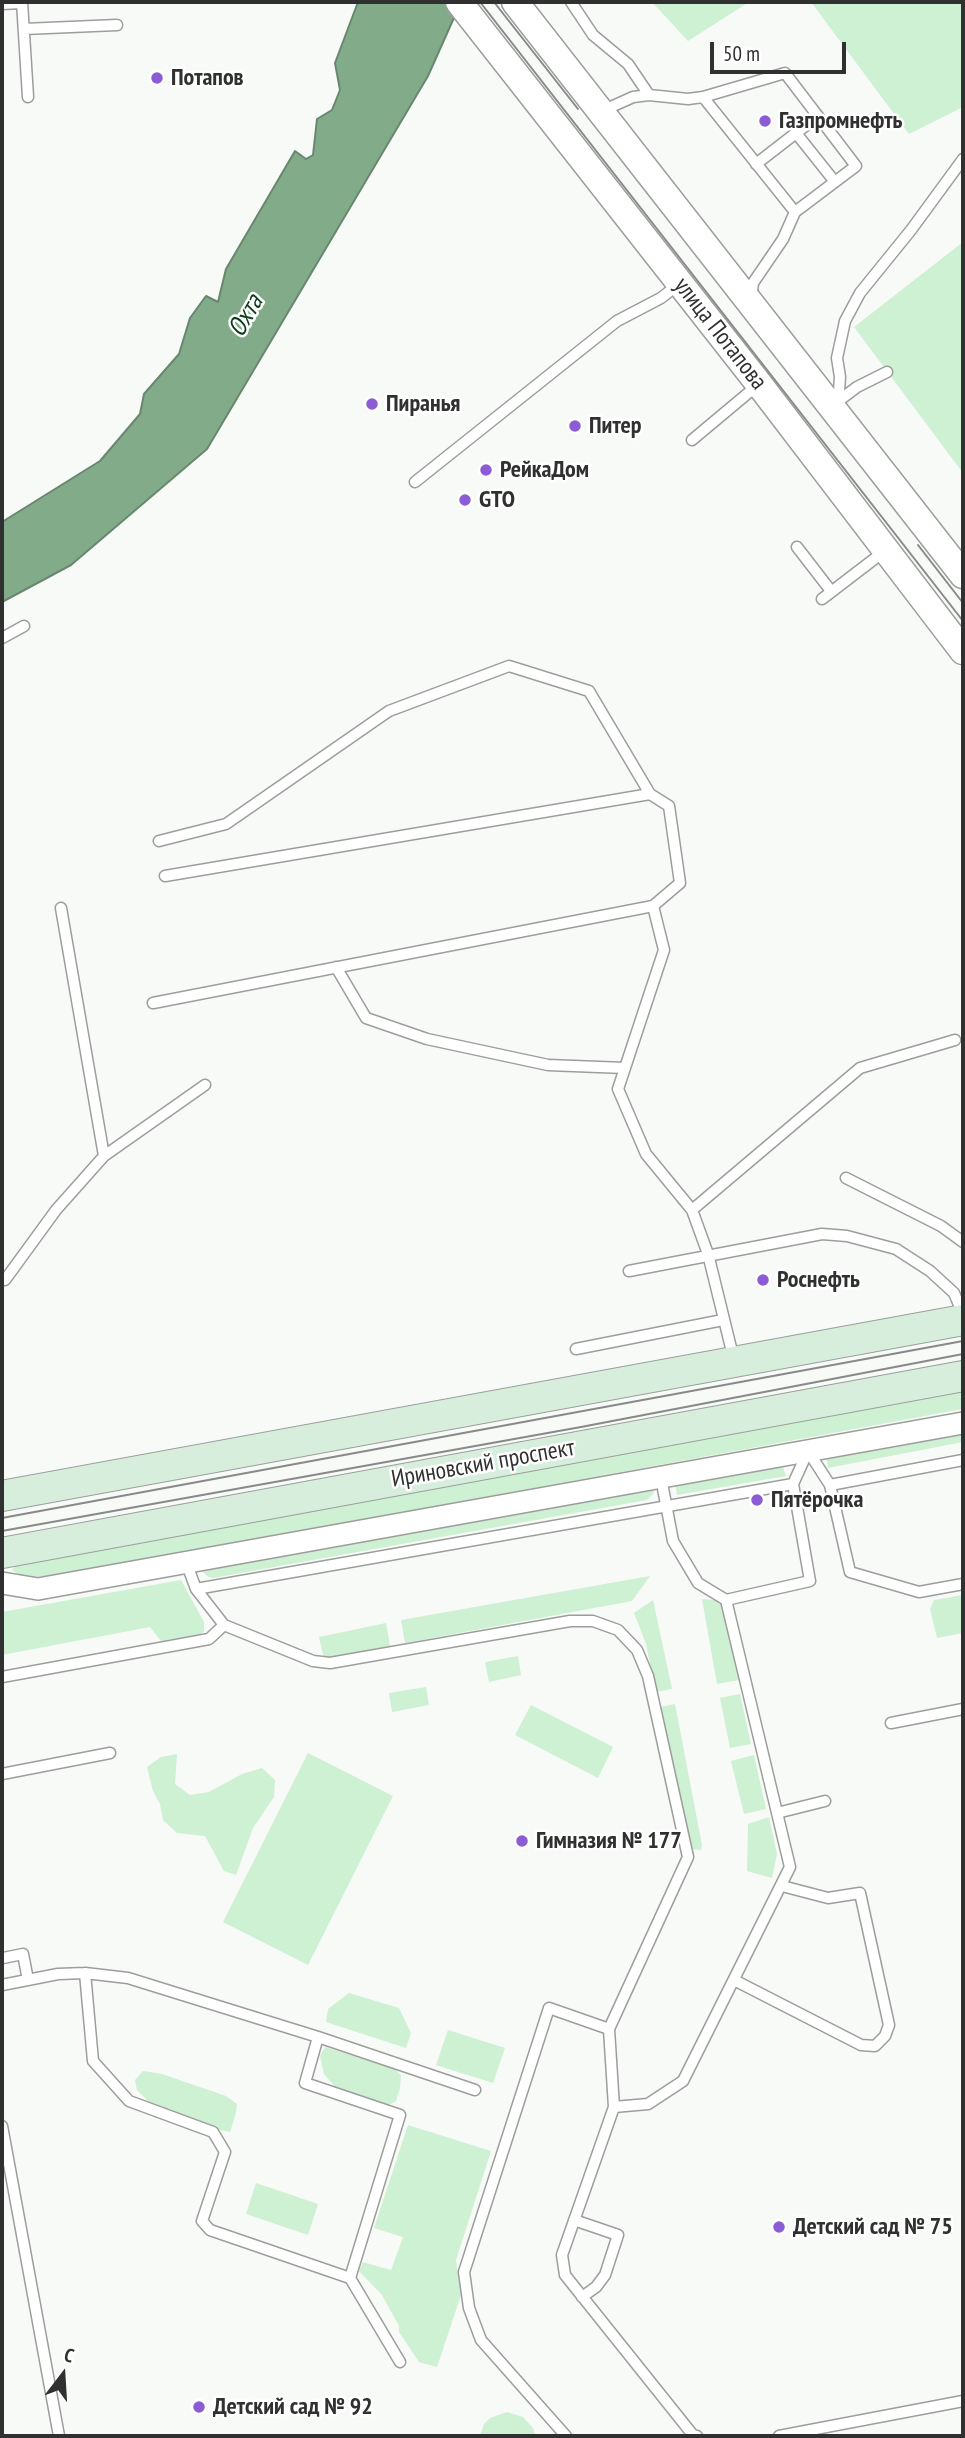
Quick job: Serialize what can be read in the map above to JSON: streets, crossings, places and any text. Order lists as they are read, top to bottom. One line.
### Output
{"streets":{"main road":["Ириновский проспект"],"street":["улица Потапова"]},"water":["Охта"],"places":["Потапов","Газпромнефть","Пиранья","Питер","РейкаДом","GTO","Роснефть","Пятёрочка","Гимназия № 177","Детский сад № 75","Детский сад № 92"],"scale_bar":"50 m","north":"top"}
